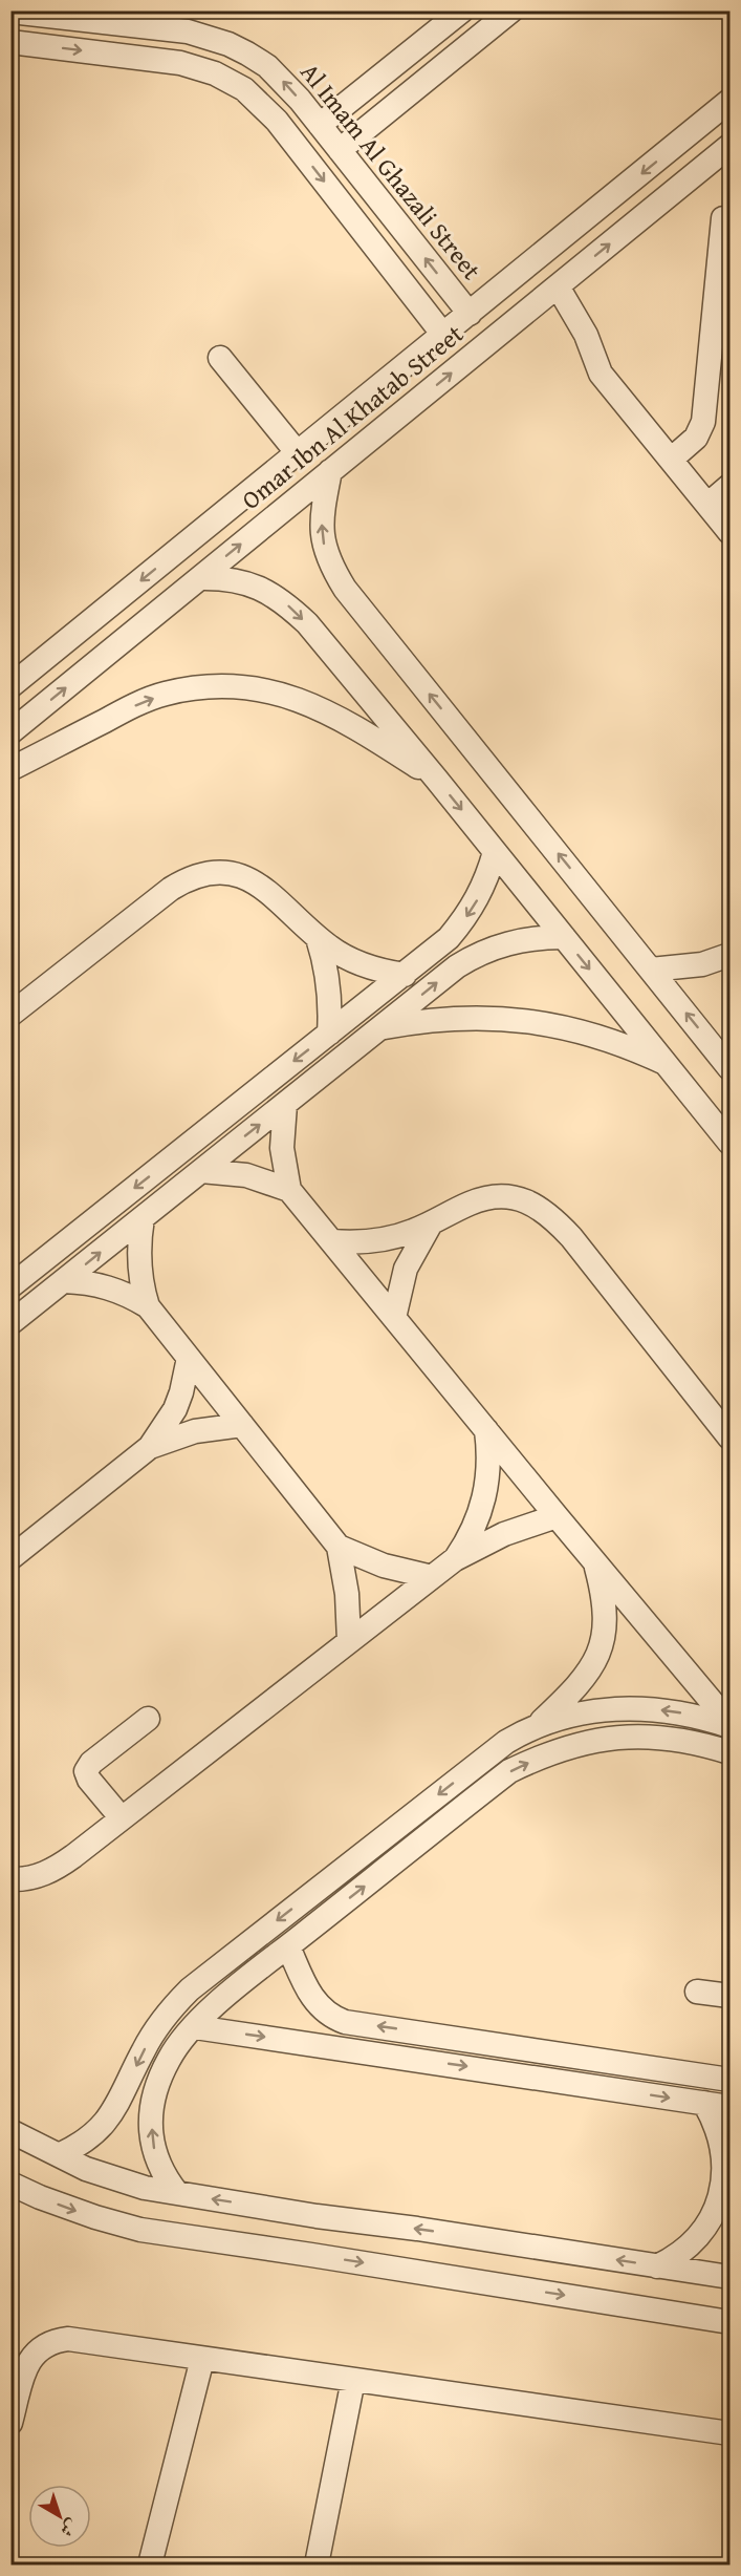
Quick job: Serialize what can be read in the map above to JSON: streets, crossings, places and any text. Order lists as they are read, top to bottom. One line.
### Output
{"streets":{"street":["Al Imam Al Ghazali Street","Omar Ibn Al Khatab Street"]},"crossings":[["Al Imam Al Ghazali Street","Omar Ibn Al Khatab Street"]],"north":"bottom right"}
